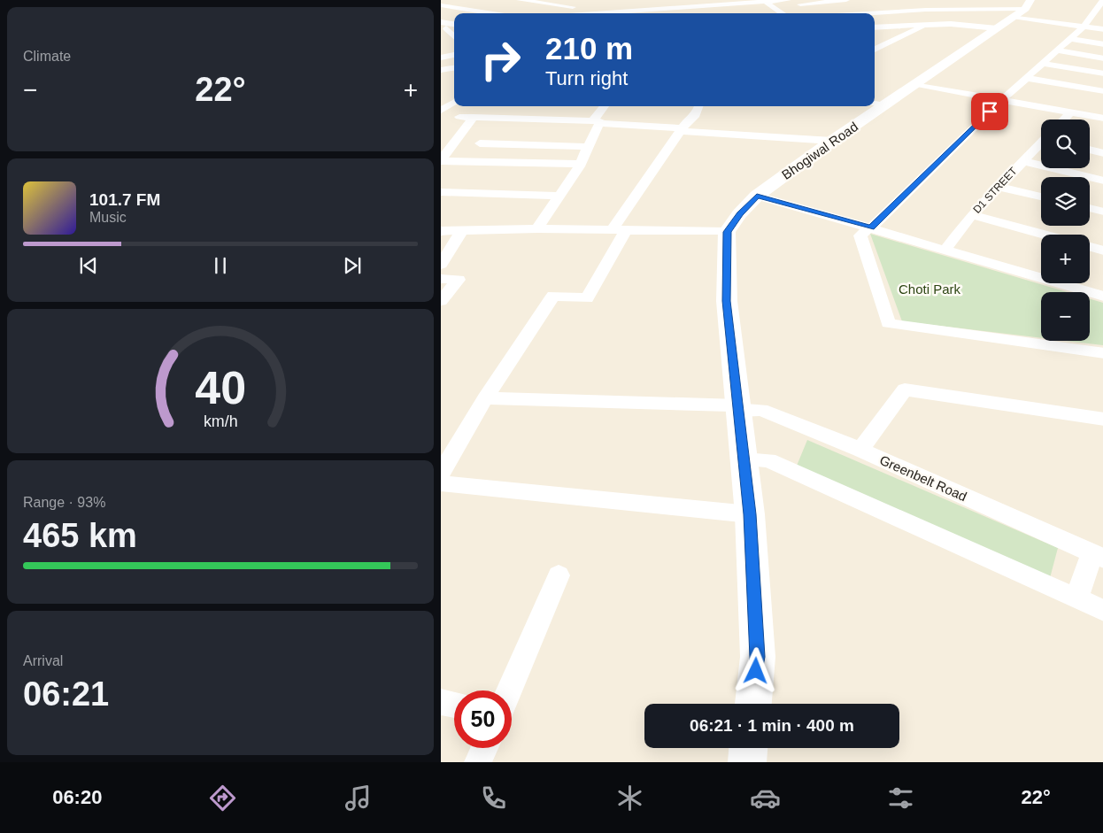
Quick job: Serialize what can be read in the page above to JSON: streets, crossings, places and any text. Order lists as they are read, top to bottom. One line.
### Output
{"streets":{"main road":["Bhogiwal Road"],"street":["D1 STREET","Greenbelt Road"]},"parks":["Choti Park"],"page":{"tile":["Climate",["Range · 93%","465 km"],["Arrival","06:21"]],"turn":["210 m","Turn right"],"heat":["−","22°","+"],"map_buttons":["+","−"],"song":["101.7 FM","Music"],"limit":"50","trip":"06:21 · 1 min · 400 m","tabs":["06:20","22°"],"gauge":["40","km/h"]}}
